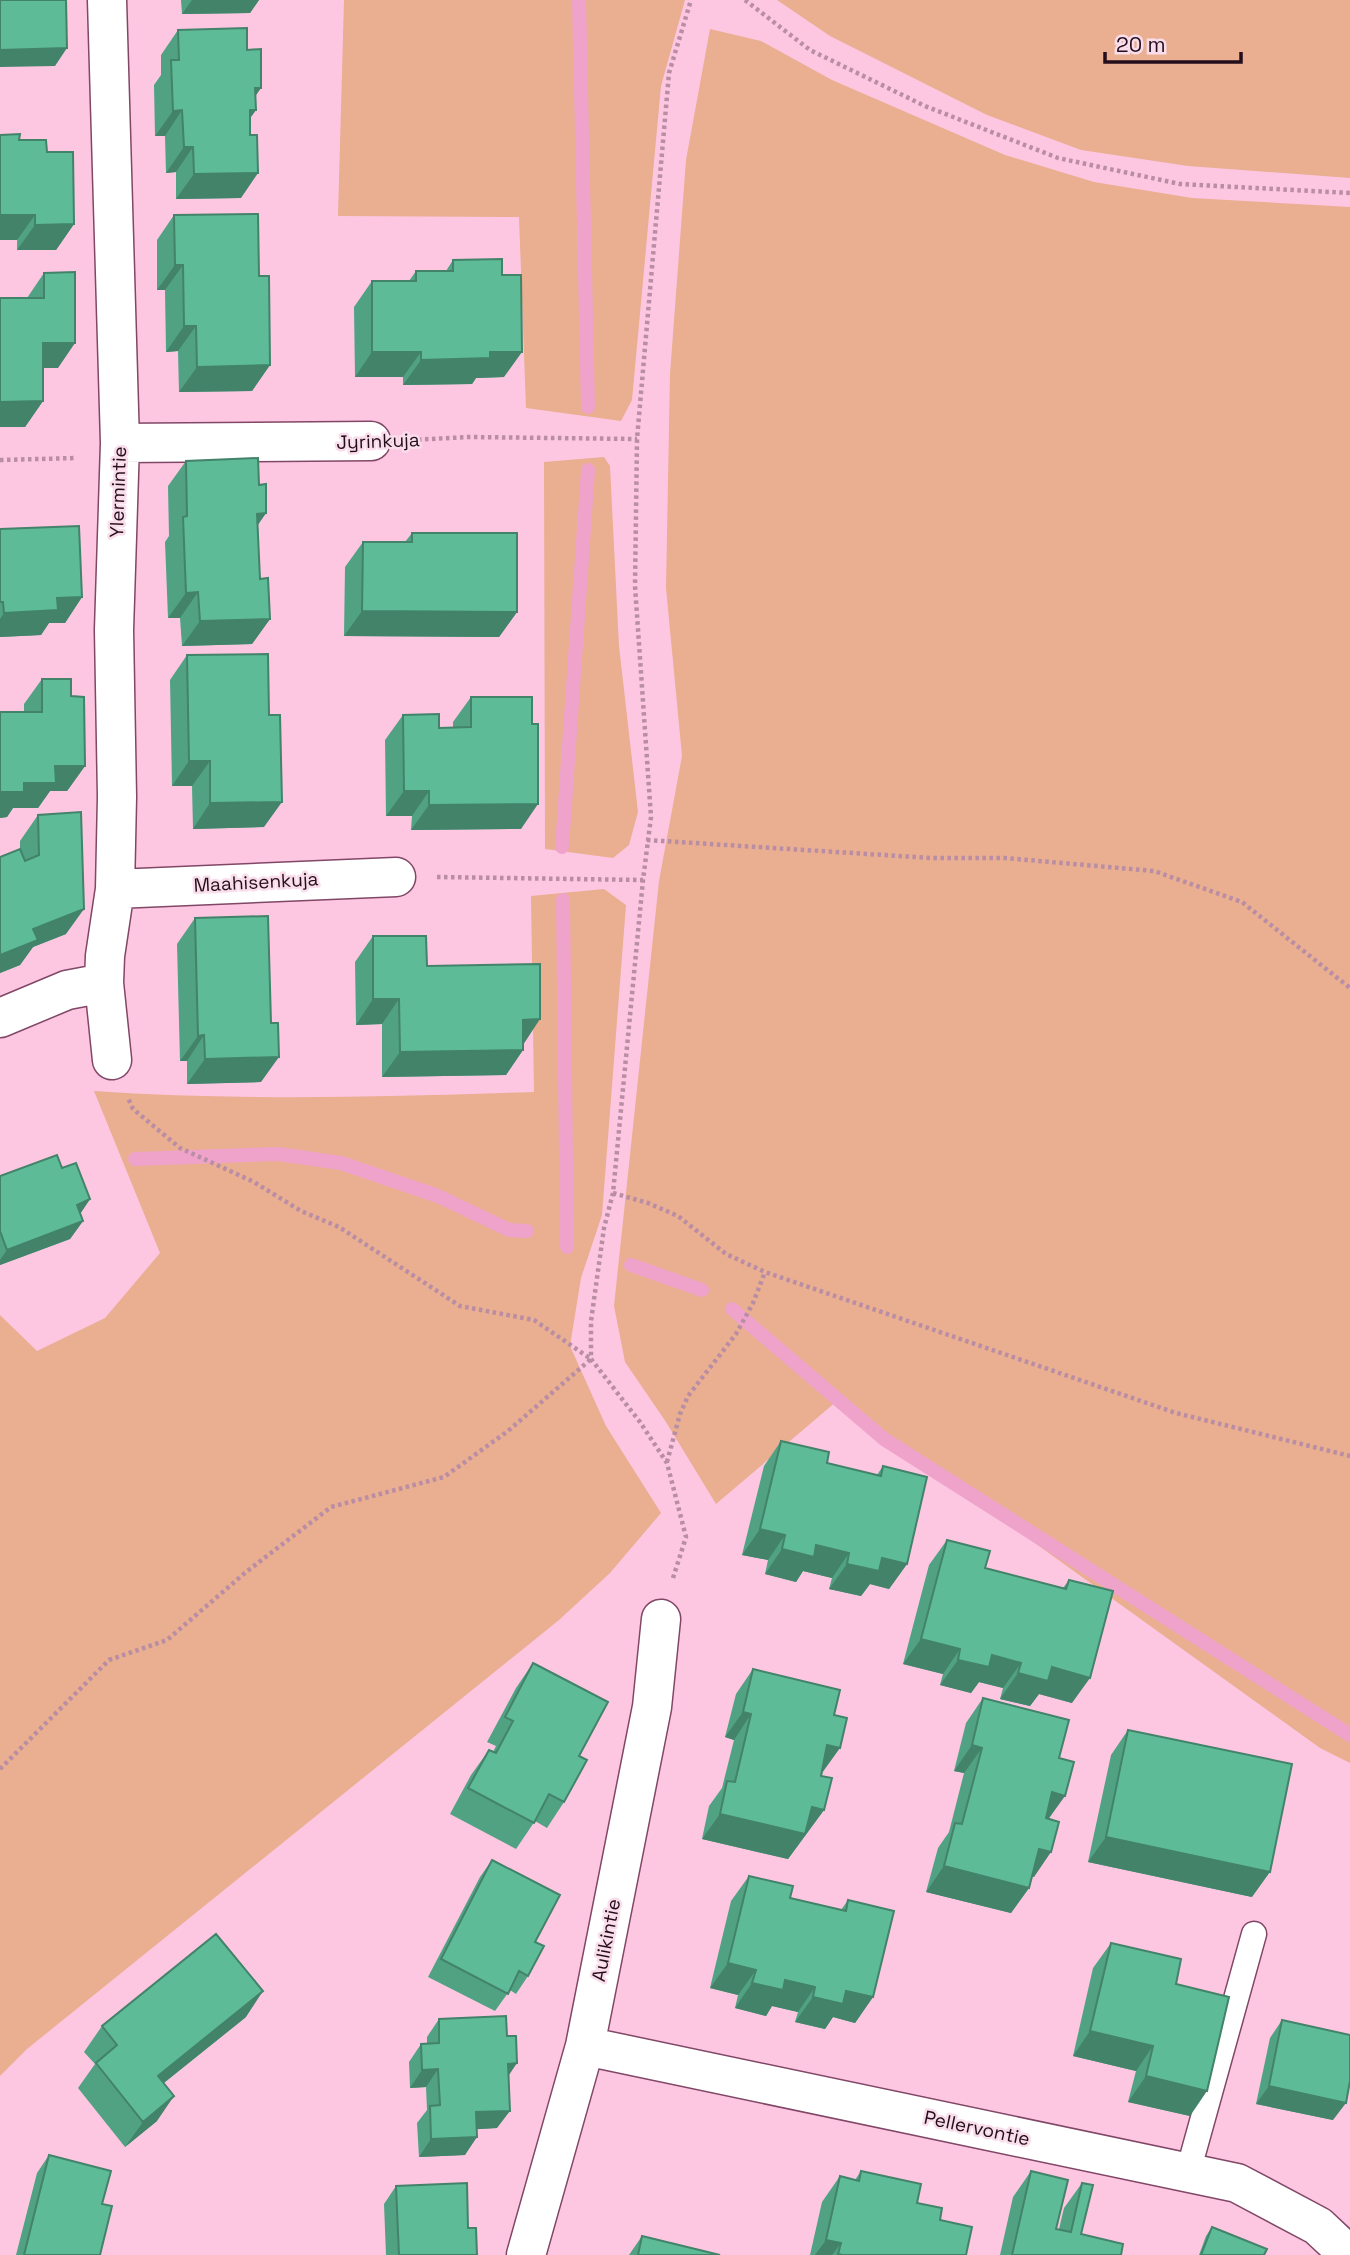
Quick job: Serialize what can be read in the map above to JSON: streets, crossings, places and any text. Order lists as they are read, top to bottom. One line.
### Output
{"streets":{"street":["Jyrinkuja","Ylermintie","Maahisenkuja","Aulikintie","Pellervontie"]},"crossings":[["Jyrinkuja","Ylermintie"],["Ylermintie","Maahisenkuja"],["Aulikintie","Pellervontie"]],"scale_bar":"20 m"}
